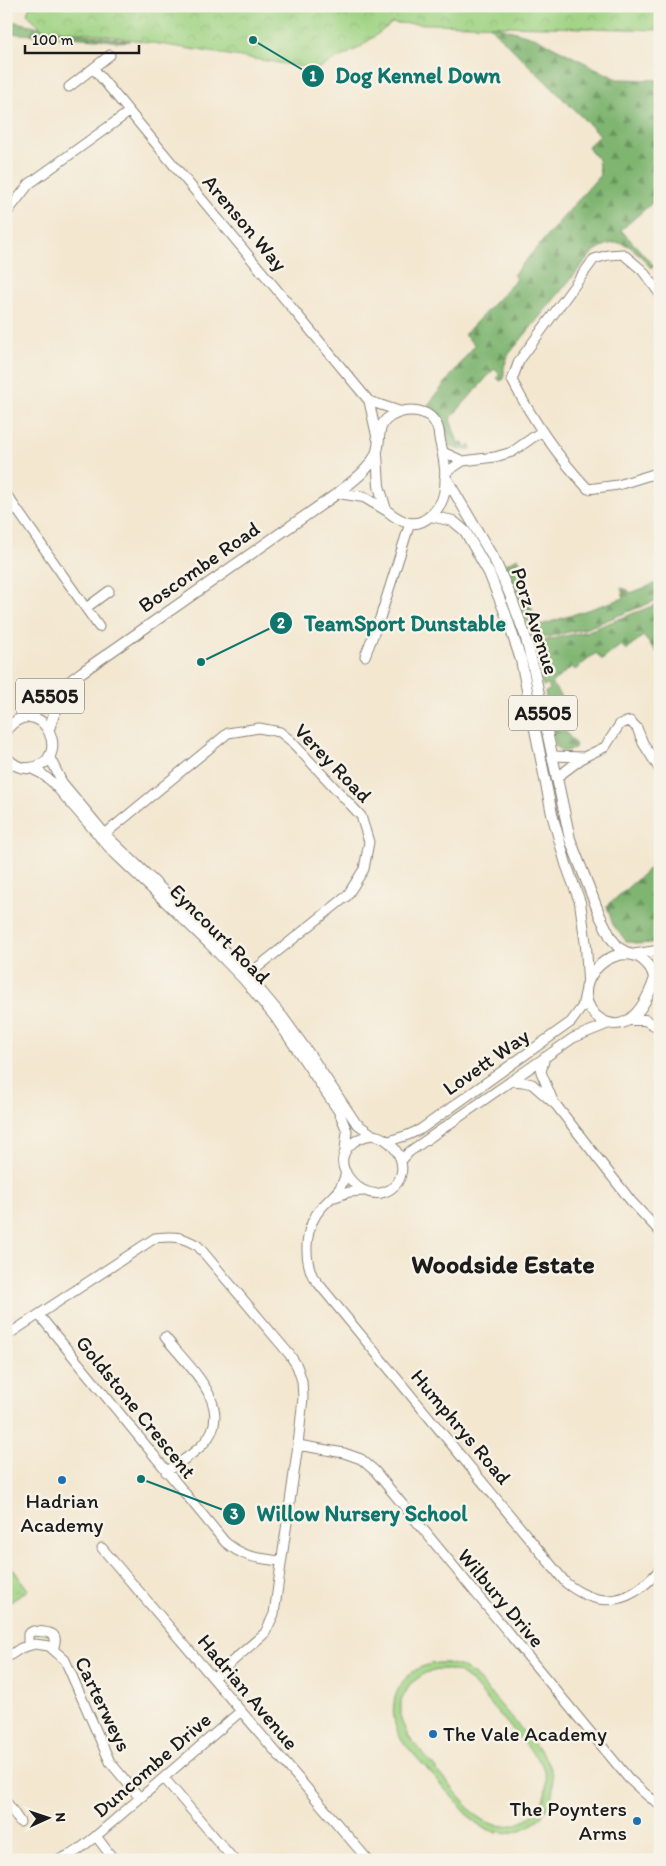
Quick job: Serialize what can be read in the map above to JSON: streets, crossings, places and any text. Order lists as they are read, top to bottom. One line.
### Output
{"streets":{"main road":["Boscombe Road","Porz Avenue","A5505"],"street":["Arenson Way","Verey Road","Eyncourt Road","Lovett Way","Goldstone Crescent","Humphrys Road","Wilbury Drive","Hadrian Avenue","Carterweys","Duncombe Drive"]},"crossings":[["Arenson Way","Boscombe Road"],["Arenson Way","Porz Avenue"],["Arenson Way","A5505"],["Boscombe Road","Porz Avenue"],["Boscombe Road","A5505"],["Porz Avenue","A5505"],["Porz Avenue","Lovett Way"],["A5505","Eyncourt Road"],["A5505","Lovett Way"],["Verey Road","Eyncourt Road"],["Eyncourt Road","Lovett Way"],["Eyncourt Road","Humphrys Road"],["Lovett Way","Humphrys Road"],["Hadrian Avenue","Duncombe Drive"],["Carterweys","Duncombe Drive"]],"districts":["Woodside Estate"],"places":["Dog Kennel Down","TeamSport Dunstable","Willow Nursery School","Hadrian Academy","The Vale Academy","The Poynters Arms"],"scale_bar":"100 m","north":"right"}
